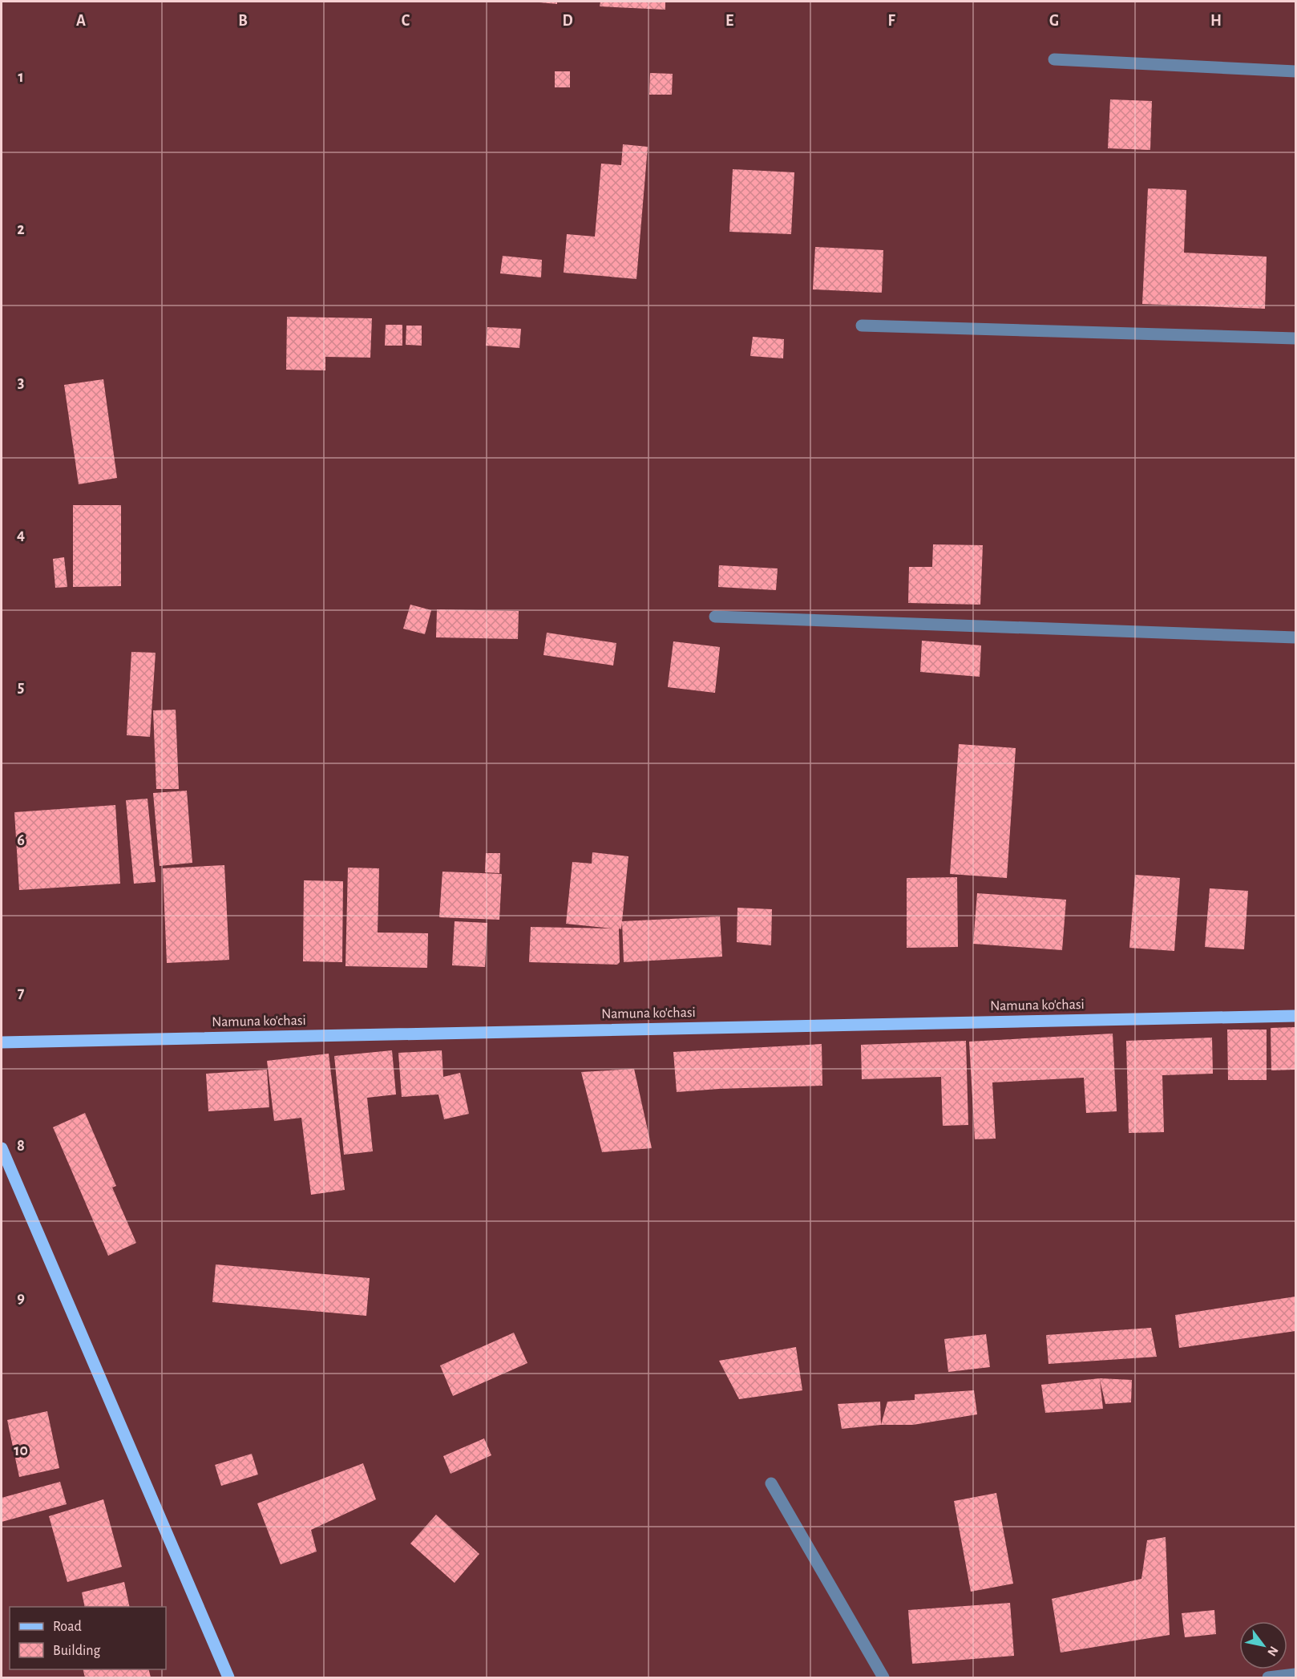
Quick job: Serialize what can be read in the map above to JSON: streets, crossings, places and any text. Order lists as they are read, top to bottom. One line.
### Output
{"streets":{"main road":["Namuna ko'chasi"]},"legend":["Road","Building"],"north":"bottom right","grid":{"columns":["A","B","C","D","E","F","G","H"],"rows":["1","2","3","4","5","6","7","8","9","10"]}}
